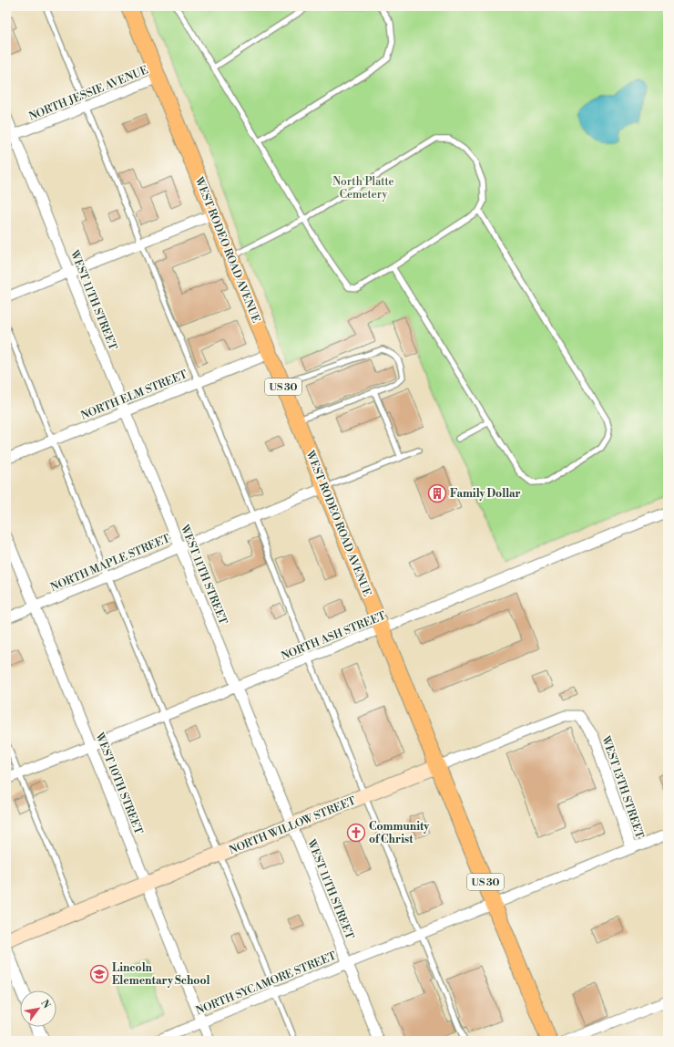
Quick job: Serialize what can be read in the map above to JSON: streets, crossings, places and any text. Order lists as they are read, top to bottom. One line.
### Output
{"streets":{"main road":["WEST RODEO ROAD AVENUE","US 30","NORTH WILLOW STREET"],"street":["NORTH JESSIE AVENUE","WEST 11TH STREET","NORTH ELM STREET","NORTH MAPLE STREET","NORTH ASH STREET","WEST 10TH STREET","WEST 13TH STREET","NORTH SYCAMORE STREET"]},"crossings":[["NORTH JESSIE AVENUE","WEST RODEO ROAD AVENUE"],["NORTH JESSIE AVENUE","WEST 11TH STREET"],["WEST RODEO ROAD AVENUE","NORTH ELM STREET"],["WEST RODEO ROAD AVENUE","NORTH MAPLE STREET"],["WEST RODEO ROAD AVENUE","NORTH ASH STREET"],["WEST RODEO ROAD AVENUE","NORTH WILLOW STREET"],["WEST RODEO ROAD AVENUE","NORTH SYCAMORE STREET"],["WEST 11TH STREET","NORTH ELM STREET"],["WEST 11TH STREET","NORTH MAPLE STREET"],["WEST 11TH STREET","NORTH ASH STREET"],["WEST 11TH STREET","NORTH WILLOW STREET"],["WEST 11TH STREET","NORTH SYCAMORE STREET"],["NORTH MAPLE STREET","WEST 10TH STREET"],["NORTH ASH STREET","WEST 10TH STREET"],["WEST 10TH STREET","NORTH WILLOW STREET"],["WEST 10TH STREET","NORTH SYCAMORE STREET"],["WEST 13TH STREET","NORTH WILLOW STREET"],["WEST 13TH STREET","NORTH SYCAMORE STREET"]],"parks":["North Platte Cemetery"],"places":{"building":["Family Dollar"],"church":["Community of Christ"],"school or university":["Lincoln Elementary School"]},"north":"top right"}
